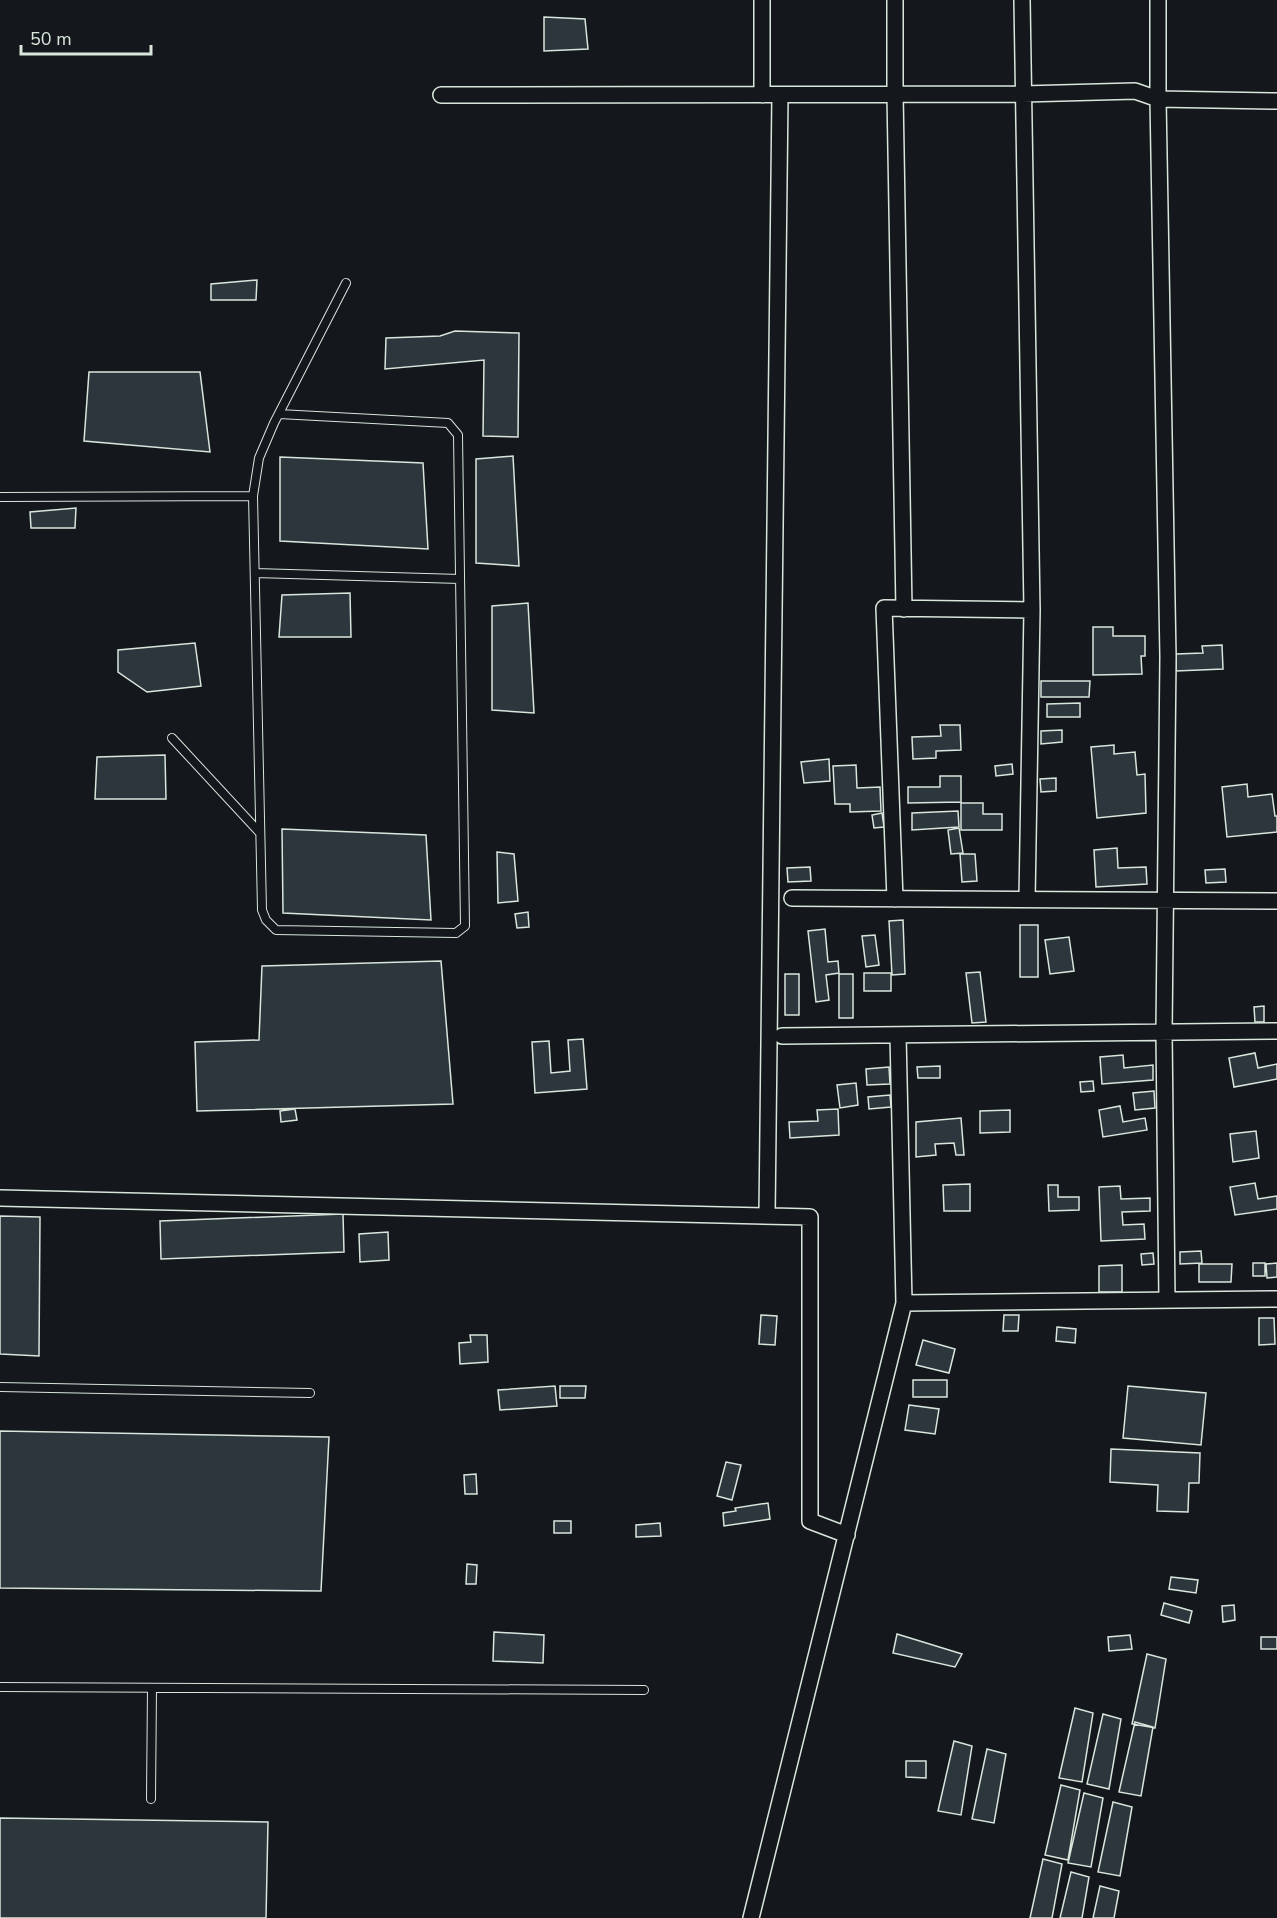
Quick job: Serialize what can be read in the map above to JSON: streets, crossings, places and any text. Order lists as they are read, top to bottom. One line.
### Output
{"scale_bar":"50 m"}
